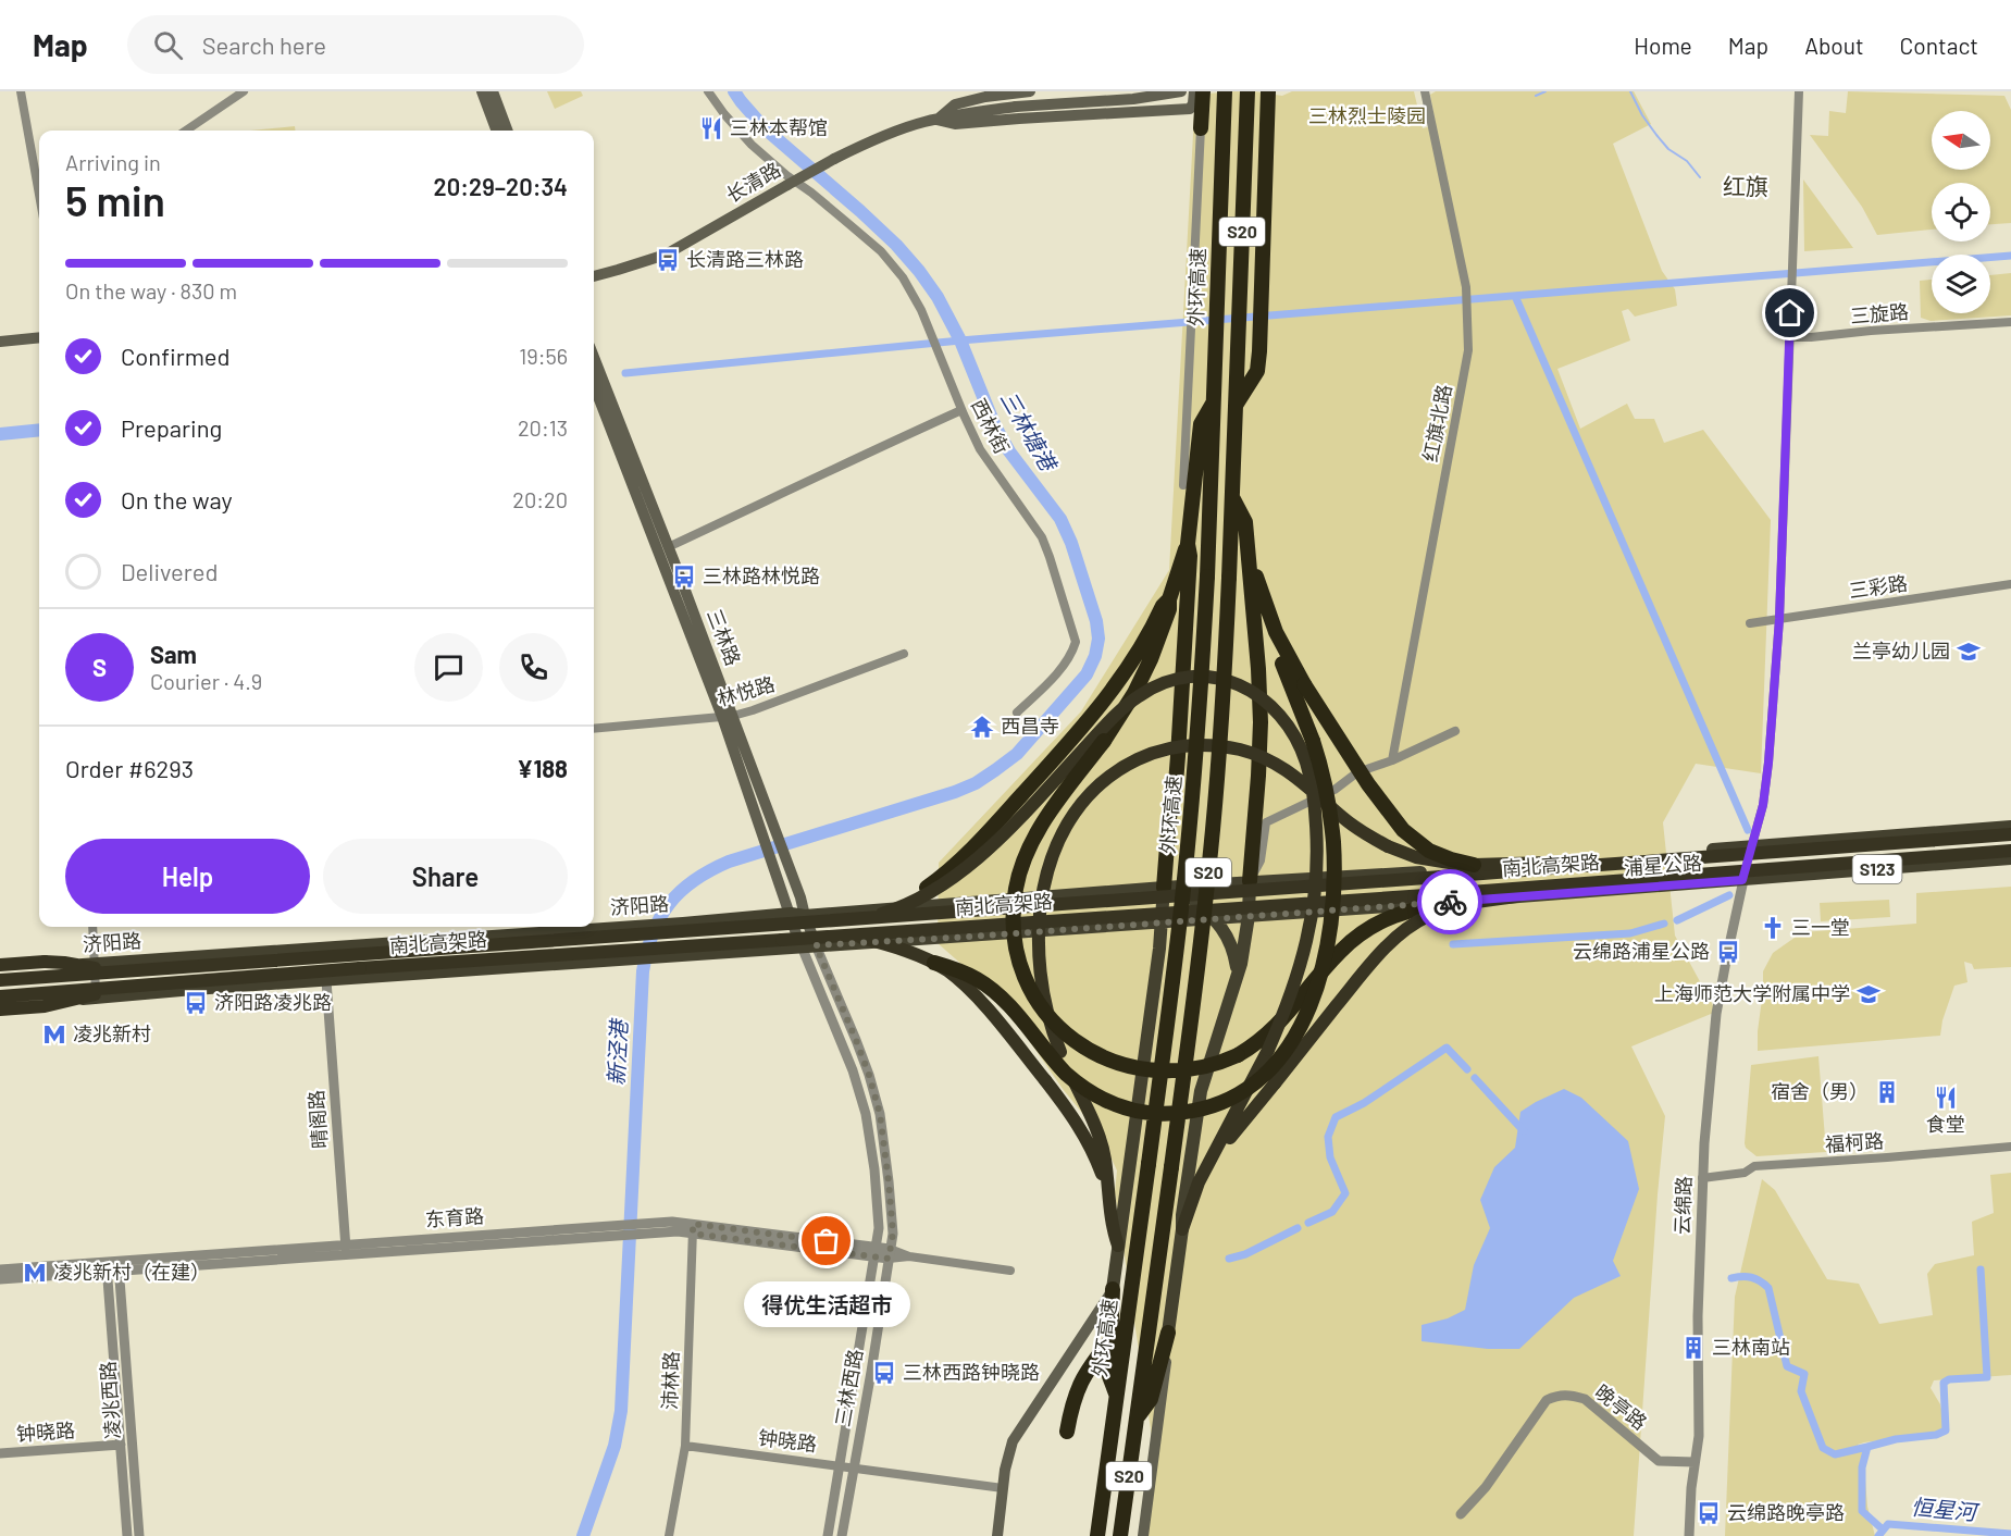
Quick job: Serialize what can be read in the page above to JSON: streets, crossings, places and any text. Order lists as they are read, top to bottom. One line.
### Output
{"streets":{"highway":["S20","外环高速","南北高架路"],"main road":["长清路","三林路","浦星公路","S123","济阳路"],"street":["三旋路","红旗北路","西林街","三彩路","林悦路","晴阁路","福柯路","云绵路","东育路","沛林路","三林西路","凌兆西路","晚亭路","钟晓路"]},"crossings":[["长清路","西林街"],["三林路","林悦路"],["三林路","济阳路"],["三林路","三林西路"],["浦星公路","济阳路"],["浦星公路","云绵路"],["晴阁路","东育路"],["福柯路","云绵路"],["云绵路","晚亭路"],["东育路","沛林路"],["东育路","三林西路"],["东育路","凌兆西路"],["沛林路","钟晓路"],["三林西路","钟晓路"],["凌兆西路","钟晓路"]],"districts":["红旗"],"water":["三林塘港","新泾港","恒星河"],"parks":["三林烈士陵园"],"places":{"restaurant":["三林本帮馆","食堂"],"bus stop":["长清路三林路","三林路林悦路","云绵路浦星公路","济阳路凌兆路","三林西路钟晓路","云绵路晚亭路"],"school or university":["兰亭幼儿园","上海师范大学附属中学"],"temple":["西昌寺"],"church":["三一堂"],"metro station":["凌兆新村","凌兆新村（在建）"],"building":["宿舍（男）","三林南站"],"other":["得优生活超市"]},"north":"left","page":{"header":"Map","search":"Search here","nav":["Home","Map","About","Contact"],"heading":["5 min","Arriving in","20:29–20:34"],"panel":["Sam","Courier · 4.9","Order #6293","¥188"],"bar":"On the way · 830 m","list":[["Confirmed","19:56"],["Preparing","20:13"],["On the way","20:20"],"Delivered"],"round":"S","buttons":["Help","Share"],"bubble":"得优生活超市"}}
